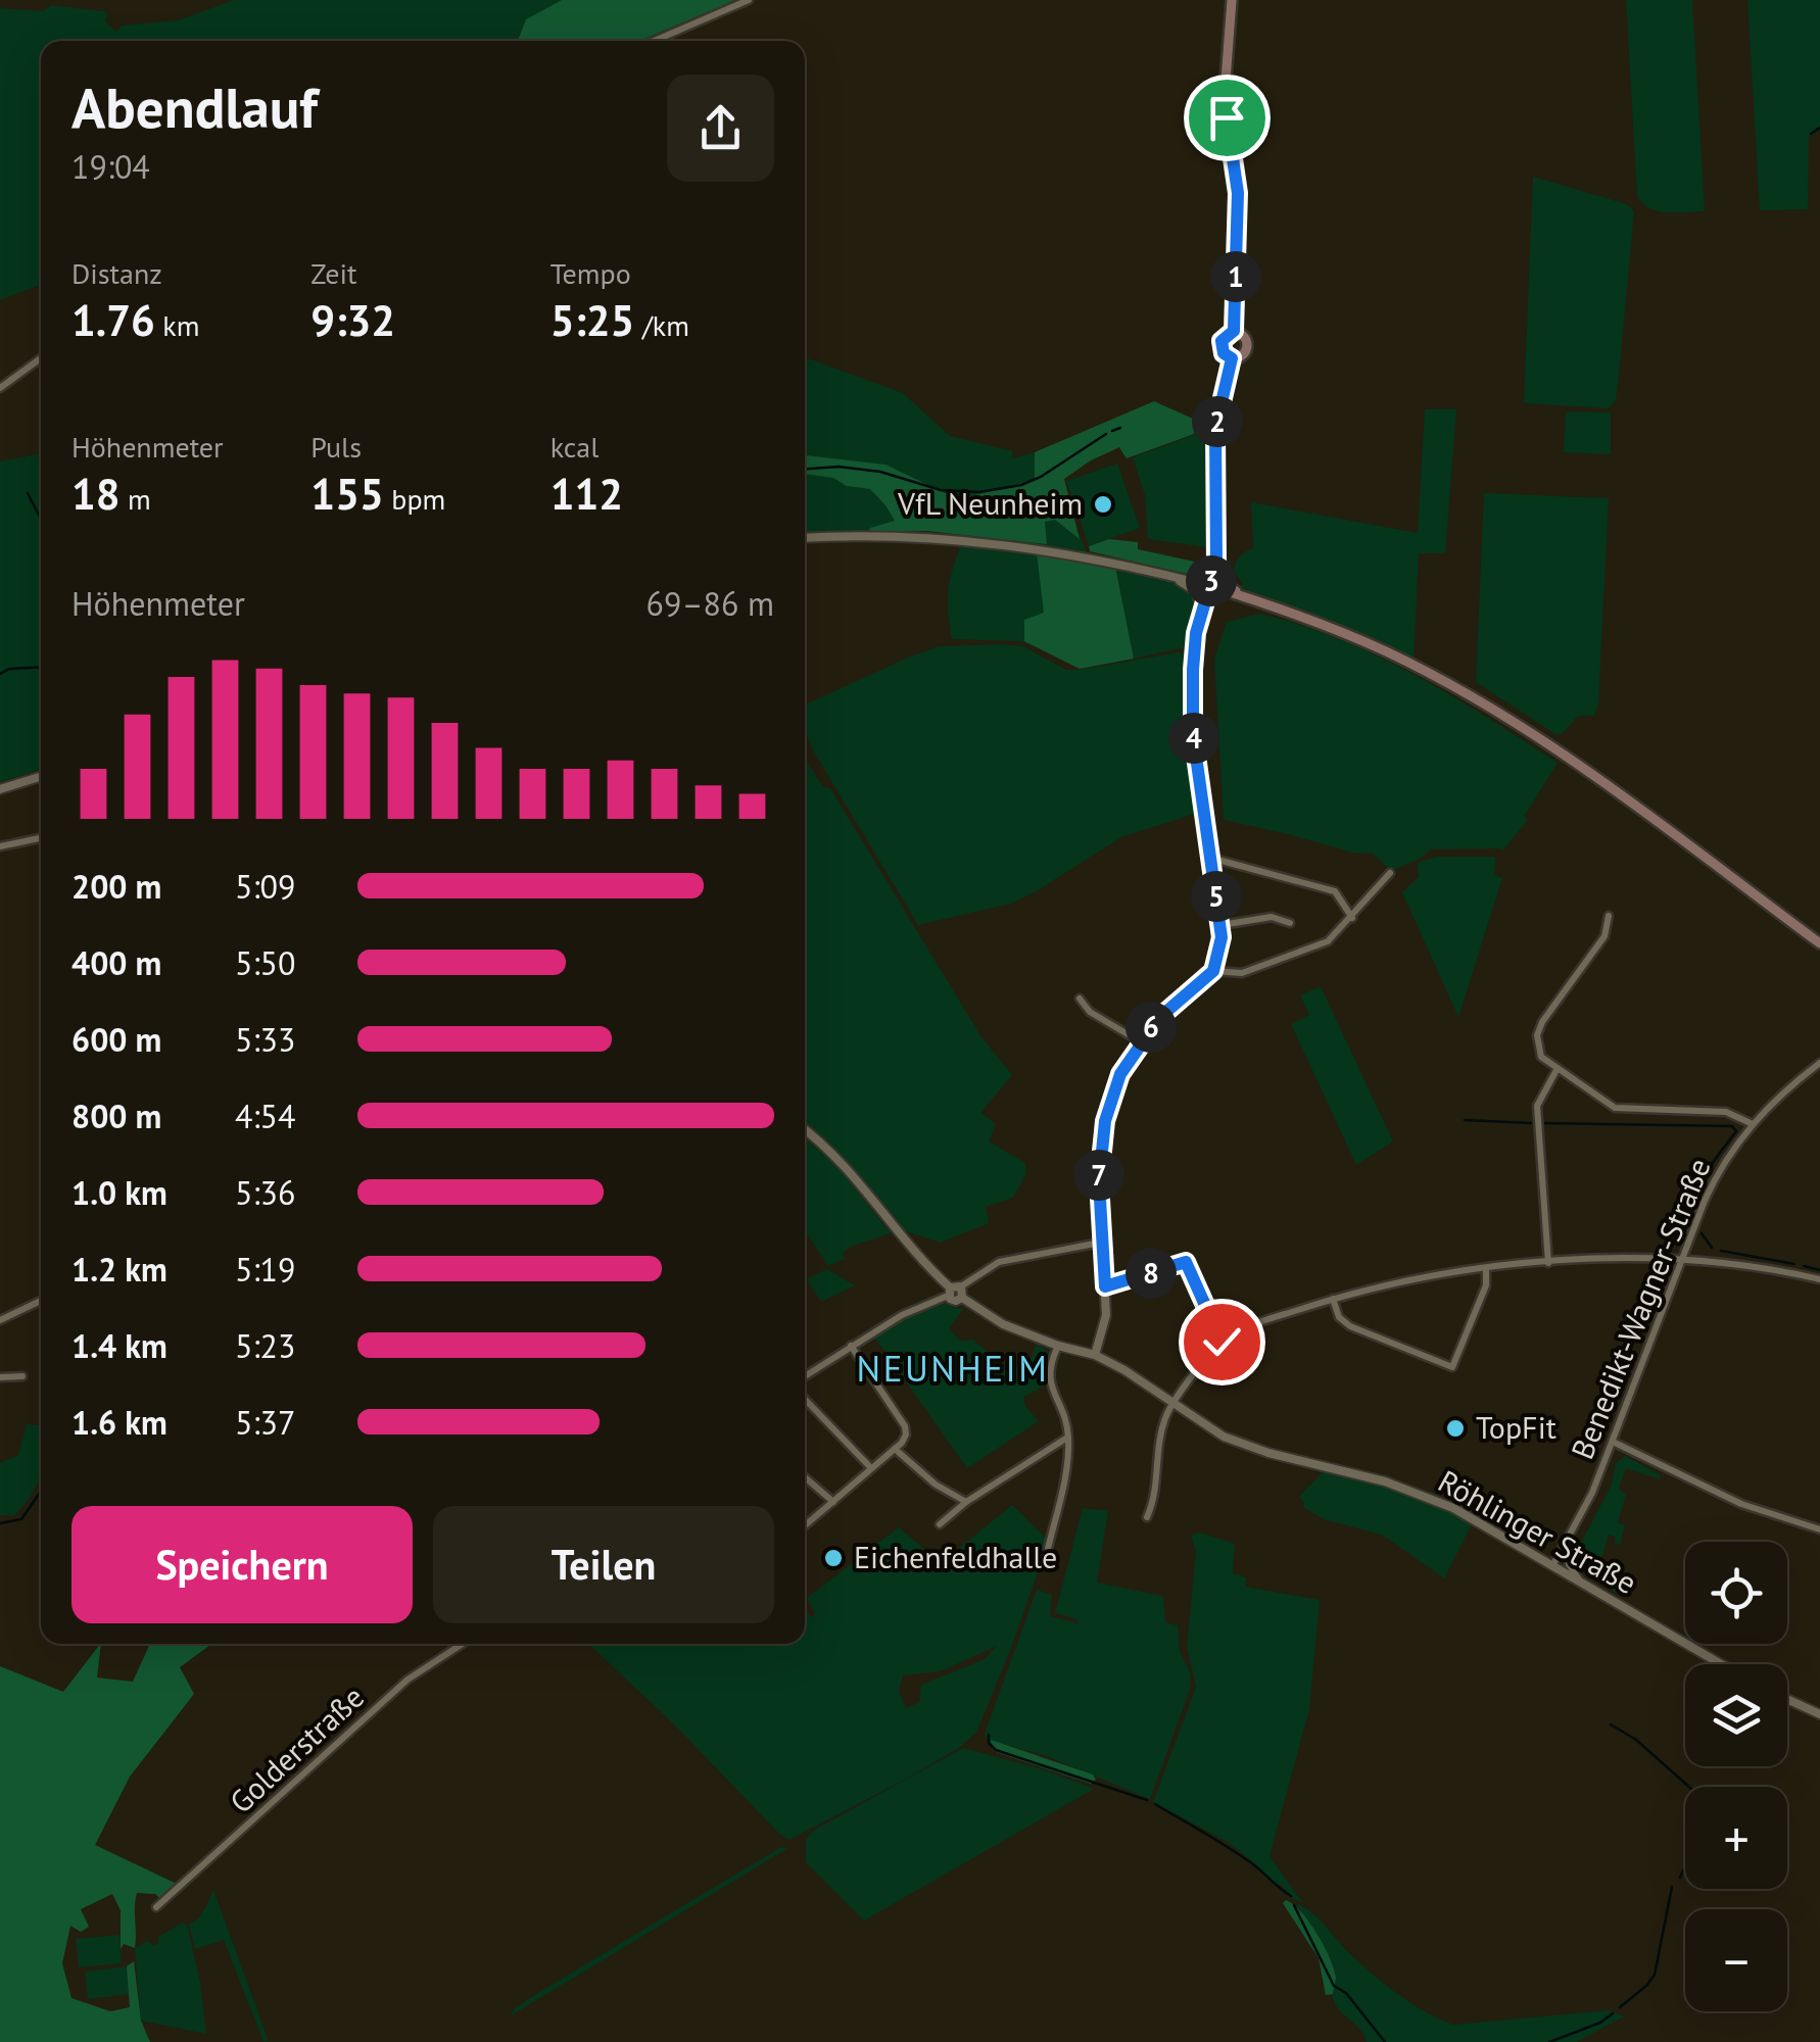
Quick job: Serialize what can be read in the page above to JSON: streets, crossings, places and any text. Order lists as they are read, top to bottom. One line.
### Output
{"streets":{"street":["Benedikt-Wagner-Straße","Röhlinger Straße","Golderstraße"]},"crossings":[["Benedikt-Wagner-Straße","Röhlinger Straße"]],"districts":["NEUNHEIM"],"places":["VfL Neunheim","TopFit","Eichenfeldhalle"],"page":{"heading":["Abendlauf","19:04"],"stats":[["Distanz","1.76 km"],["Zeit","9:32"],["Tempo","5:25 /km"],["Höhenmeter","18 m"],["Puls","155 bpm"],["kcal","112"]],"pins":["1","2","3","4","5","6","7","8"],"chart":["Höhenmeter","69–86 m"],"list":[{"name":"200 m","note":"5:09"},{"name":"400 m","note":"5:50"},{"name":"600 m","note":"5:33"},{"name":"800 m","note":"4:54"},{"name":"1.0 km","note":"5:36"},{"name":"1.2 km","note":"5:19"},{"name":"1.4 km","note":"5:23"},{"name":"1.6 km","note":"5:37"}],"buttons":["Speichern","Teilen"],"map_buttons":["+","−"]}}
